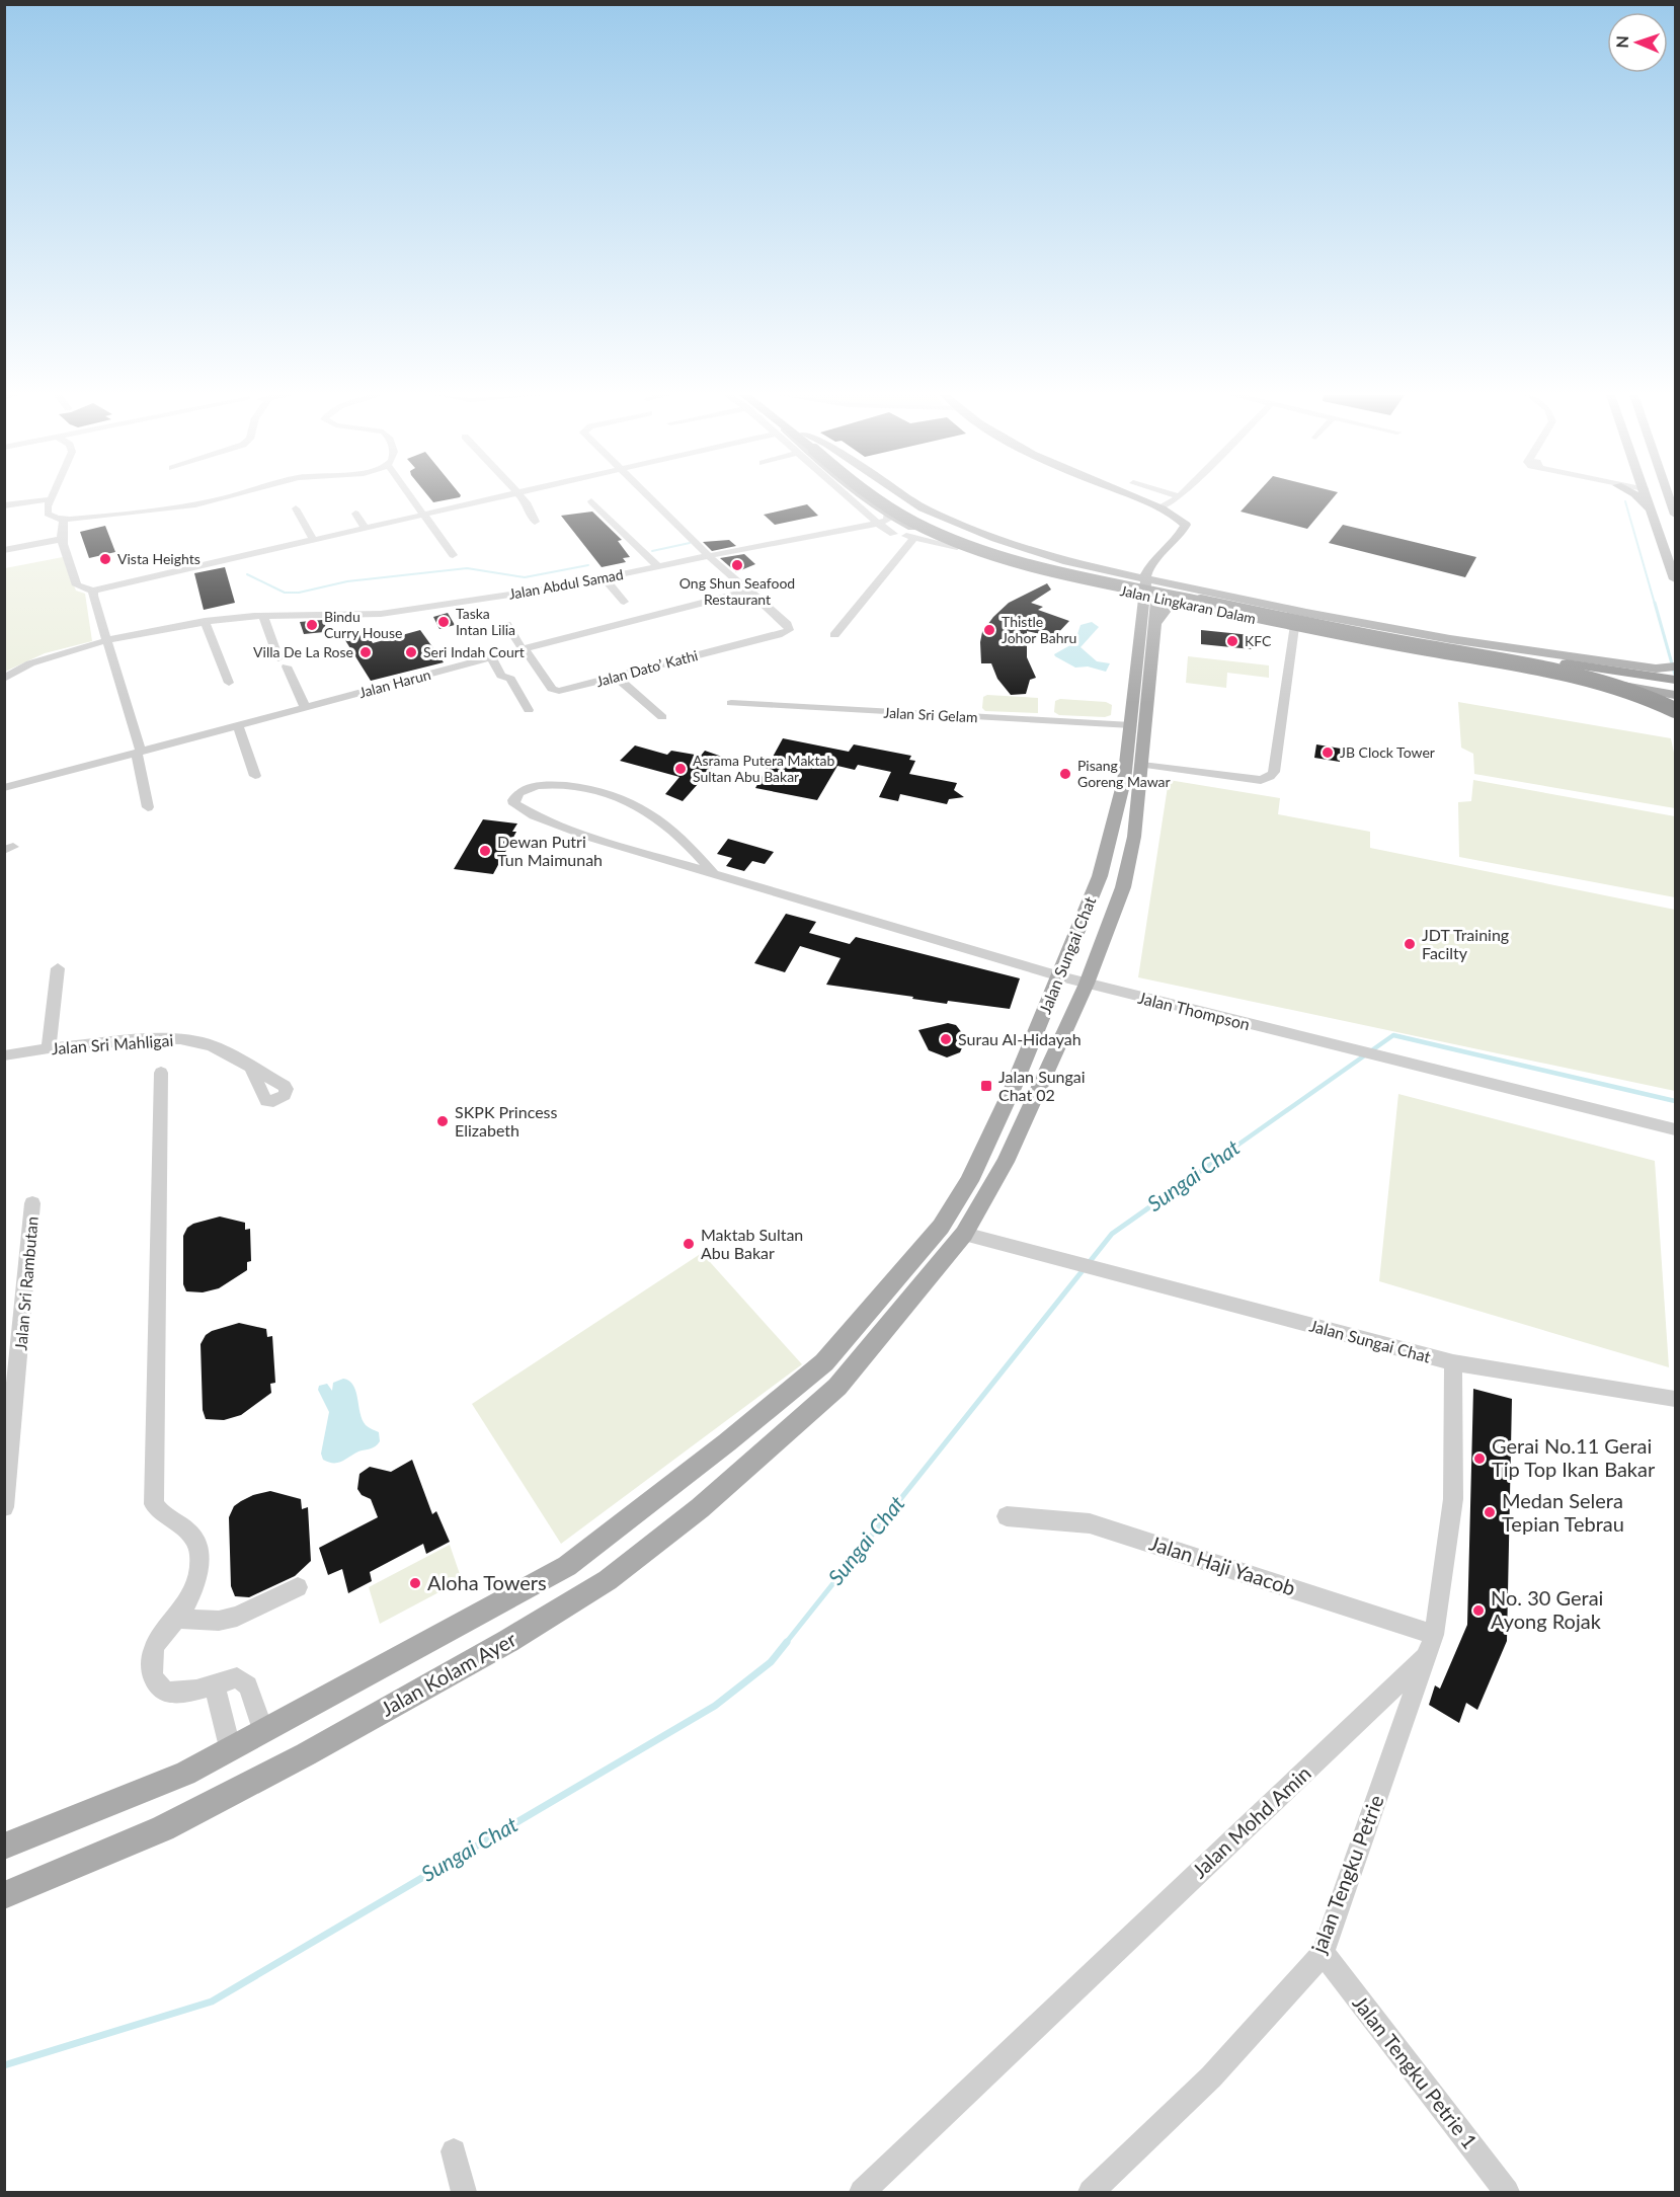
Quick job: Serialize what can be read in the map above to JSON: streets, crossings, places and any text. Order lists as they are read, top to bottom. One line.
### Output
{"streets":{"highway":["Jalan Lingkaran Dalam"],"main road":["Jalan Sungai Chat","Jalan Kolam Ayer"],"street":["Jalan Abdul Samad","Jalan Dato’ Kathi","Jalan Harun","Jalan Sri Gelam","Jalan Thompson","Jalan Sri Mahligai","Jalan Sri Rambutan","Jalan Haji Yaacob","Jalan Mohd Amin","jalan Tengku Petrie","Jalan Tengku Petrie 1"]},"crossings":[["Jalan Abdul Samad","Jalan Lingkaran Dalam"],["Jalan Lingkaran Dalam","Jalan Sungai Chat"],["Jalan Dato’ Kathi","Jalan Harun"],["Jalan Sri Gelam","Jalan Sungai Chat"],["Jalan Sungai Chat","Jalan Thompson"],["Jalan Sungai Chat","Jalan Kolam Ayer"],["Jalan Haji Yaacob","Jalan Mohd Amin"],["Jalan Haji Yaacob","jalan Tengku Petrie"],["Jalan Mohd Amin","jalan Tengku Petrie"],["jalan Tengku Petrie","Jalan Tengku Petrie 1"]],"water":["Sungai Chat"],"places":{"other":["Vista Heights","Ong Shun Seafood Restaurant","Taska Intan Lilia","Bindu Curry House","Thistle Johor Bahru","KFC","Villa De La Rose","Seri Indah Court","JB Clock Tower","Asrama Putera Maktab Sultan Abu Bakar","Pisang Goreng Mawar","Dewan Putri Tun Maimunah","JDT Training Facilty","Surau Al-Hidayah","SKPK Princess Elizabeth","Maktab Sultan Abu Bakar","Gerai No.11 Gerai Tip Top Ikan Bakar","Medan Selera Tepian Tebrau","Aloha Towers","No. 30 Gerai Ayong Rojak"],"transit":["Jalan Sungai Chat 02"]},"north":"left"}
